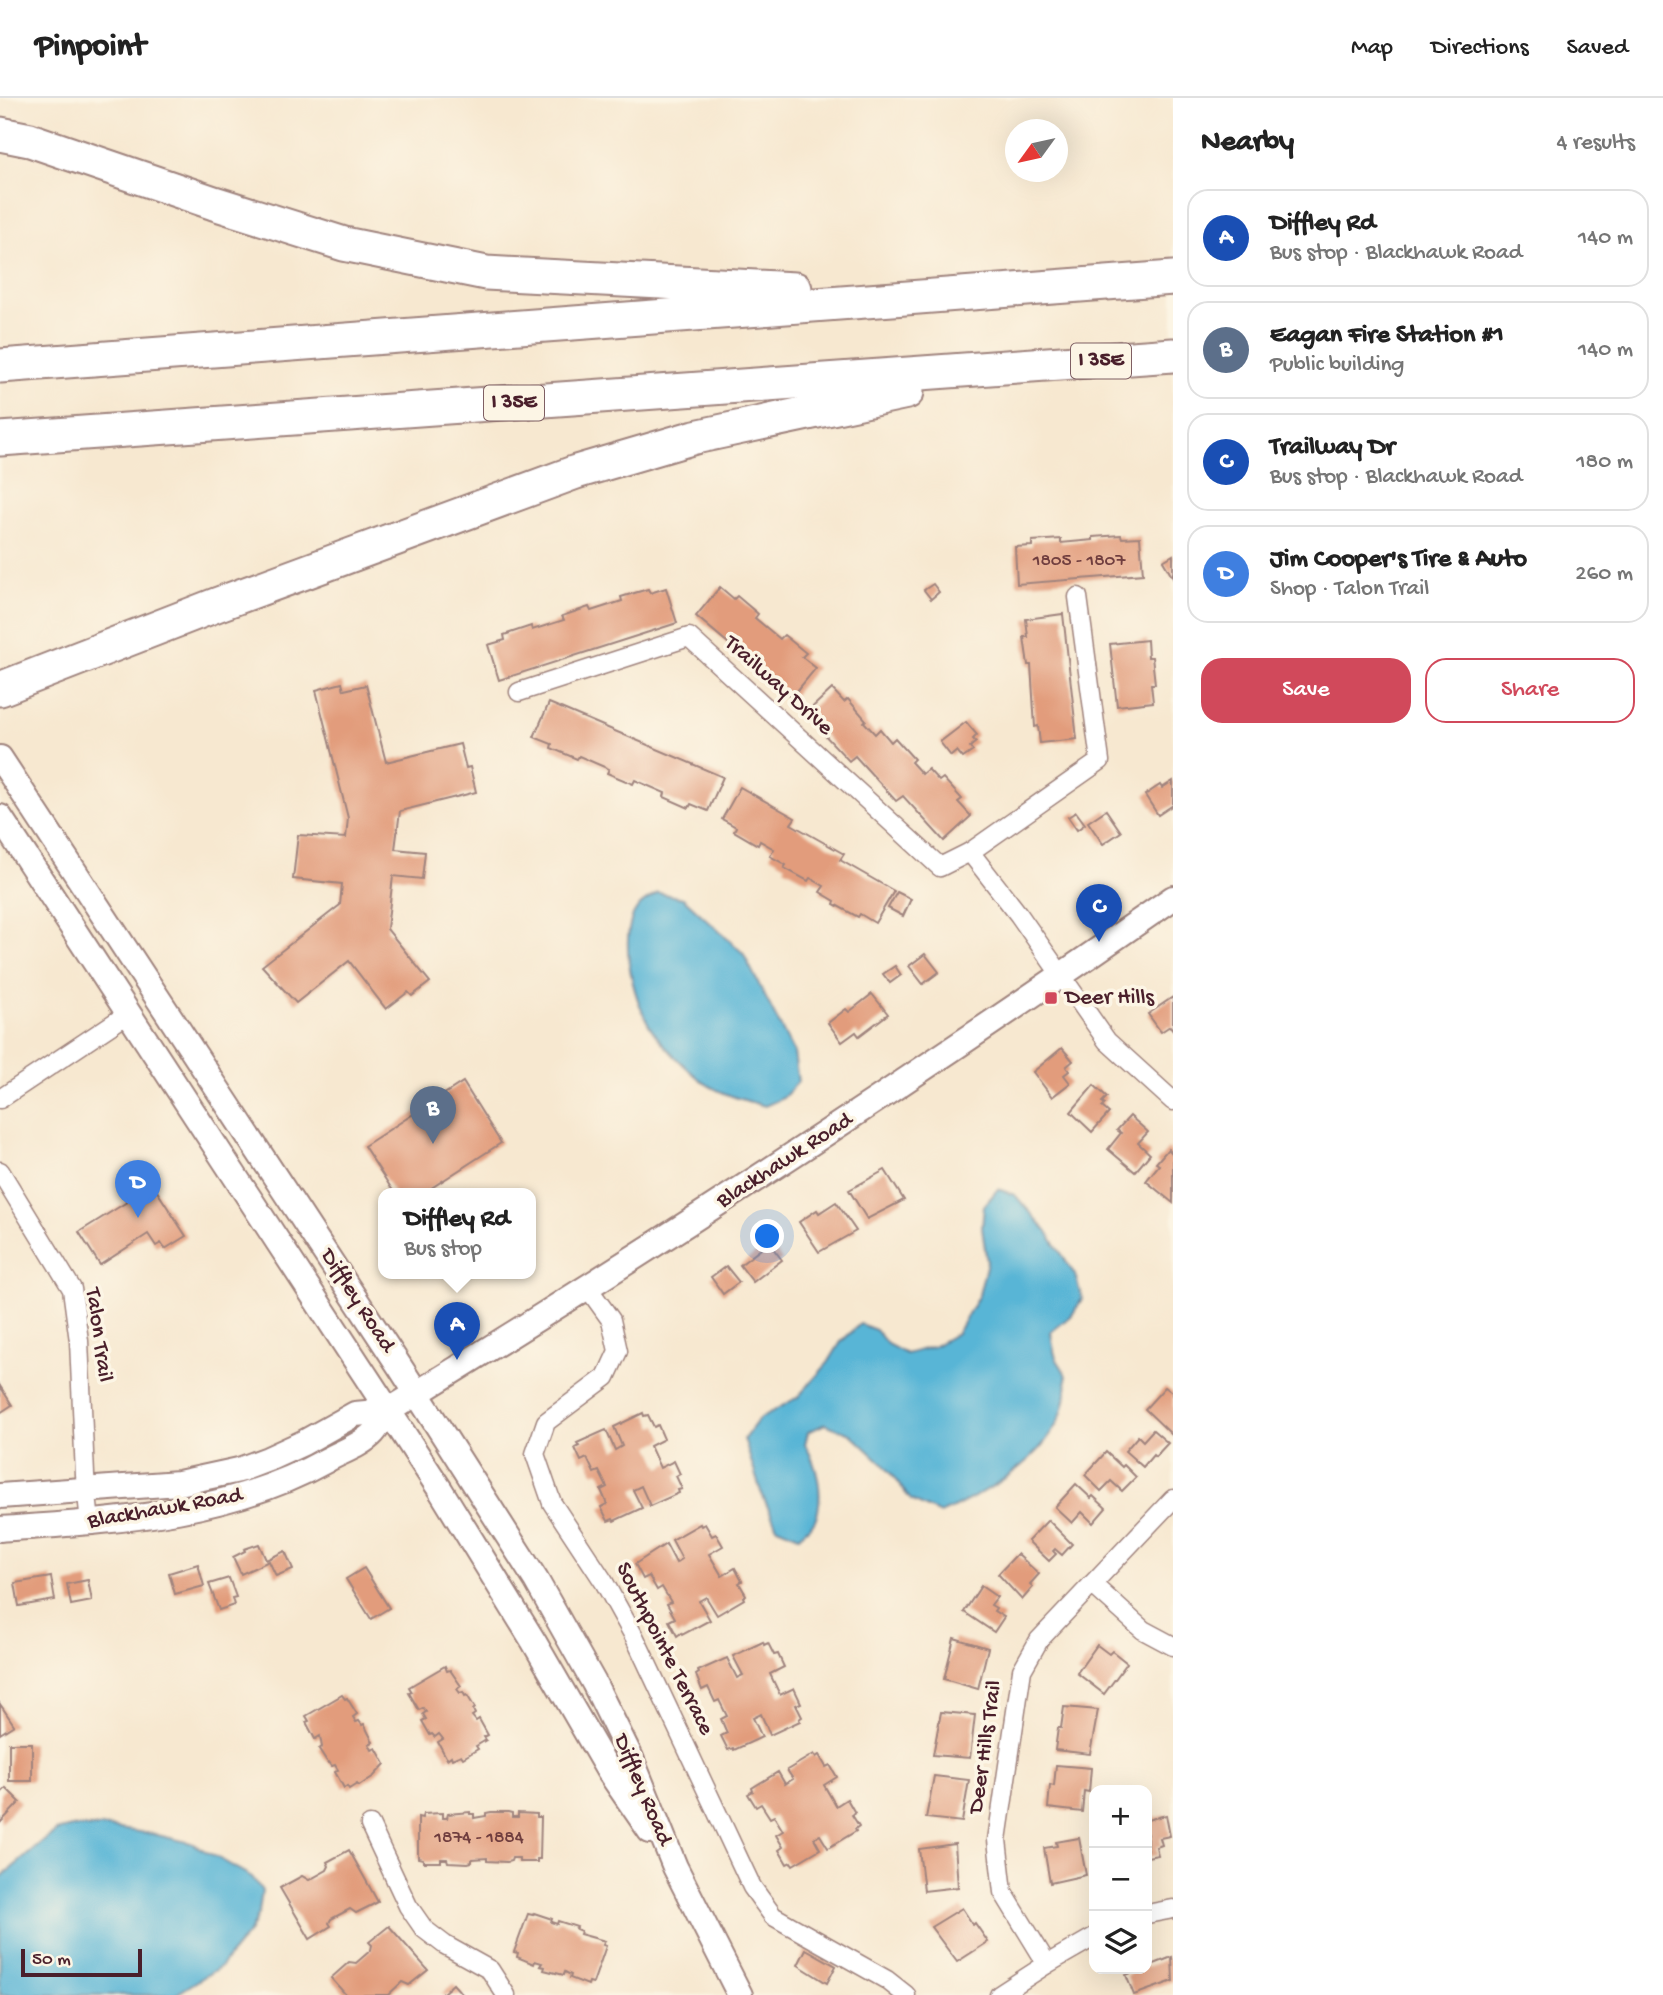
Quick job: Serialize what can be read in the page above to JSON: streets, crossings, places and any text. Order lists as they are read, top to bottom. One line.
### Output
{"streets":{"highway":["I 35E"],"main road":["Blackhawk Road","Diffley Road"],"street":["Trailway Drive","Talon Trail","Southpointe Terrace","Deer Hills Trail"]},"crossings":[["Blackhawk Road","Diffley Road"],["Blackhawk Road","Talon Trail"],["Blackhawk Road","Southpointe Terrace"]],"places":{"transit":["Deer Hills"]},"house_numbers":["1805 - 1807","1874 - 1884"],"scale_bar":"50 m","north":"bottom left","page":{"header":"Pinpoint","nav":["Map","Directions","Saved"],"heading":["Nearby","4 results"],"list":[{"mark":"A","name":"Diffley Rd","note":"Bus stop · Blackhawk Road","value":"140 m"},{"mark":"B","name":"Eagan Fire Station #1","note":"Public building","value":"140 m"},{"mark":"C","name":"Trailway Dr","note":"Bus stop · Blackhawk Road","value":"180 m"},{"mark":"D","name":"Jim Cooper's Tire & Auto","note":"Shop · Talon Trail","value":"260 m"}],"buttons":["Save","Share"],"pins":["C","B","D","A"],"popup":["Diffley Rd","Bus stop"],"map_buttons":["+","−"],"scale":"50 m"}}
